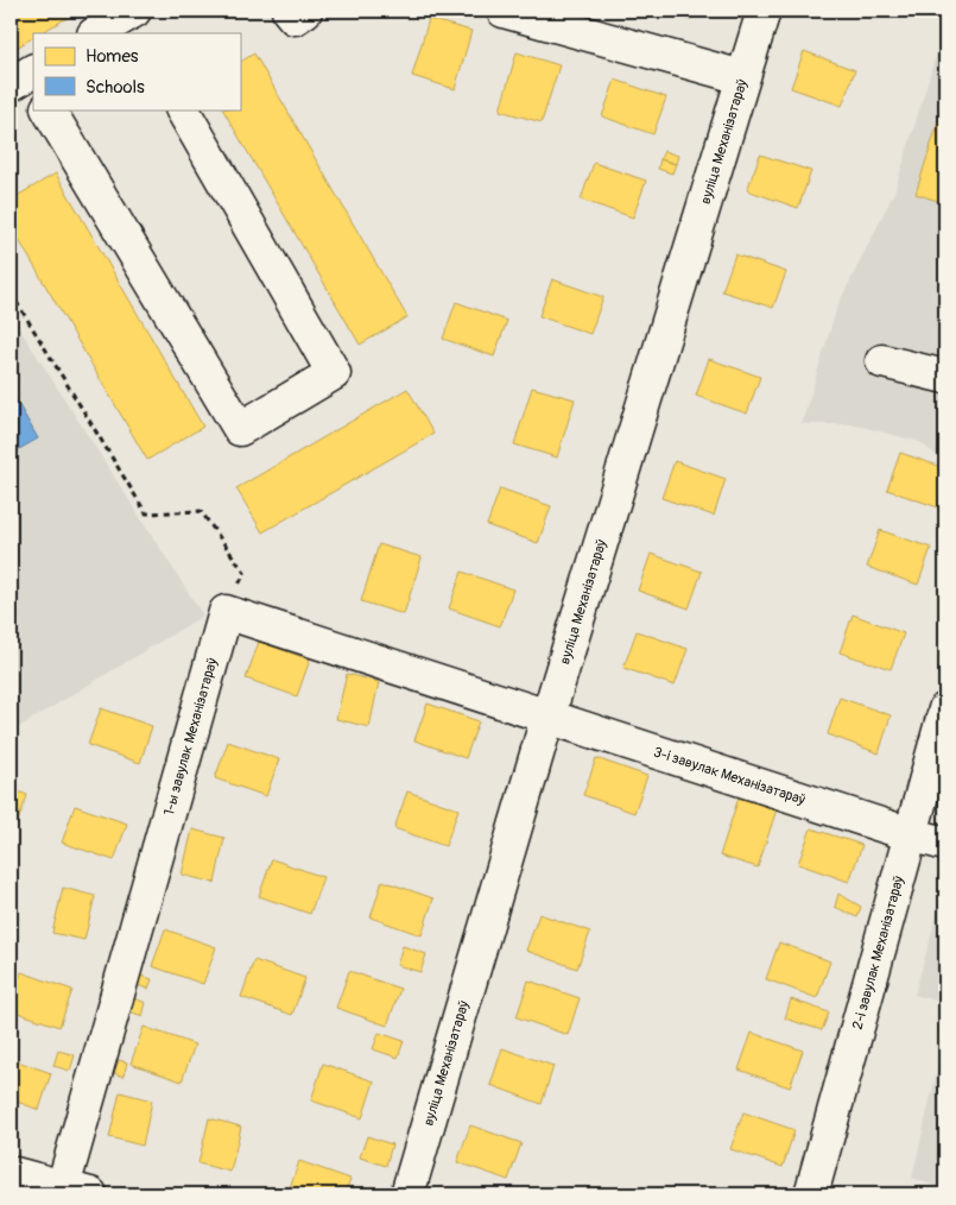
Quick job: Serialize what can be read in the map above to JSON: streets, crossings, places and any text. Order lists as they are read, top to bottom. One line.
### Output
{"streets":{"street":["вуліца Механізатараў","1-ы завулак Механізатараў","3-і завулак Механізатараў","2-і завулак Механізатараў"]},"crossings":[["вуліца Механізатараў","1-ы завулак Механізатараў"],["вуліца Механізатараў","3-і завулак Механізатараў"],["1-ы завулак Механізатараў","3-і завулак Механізатараў"],["3-і завулак Механізатараў","2-і завулак Механізатараў"]],"legend":["Homes","Schools"]}
